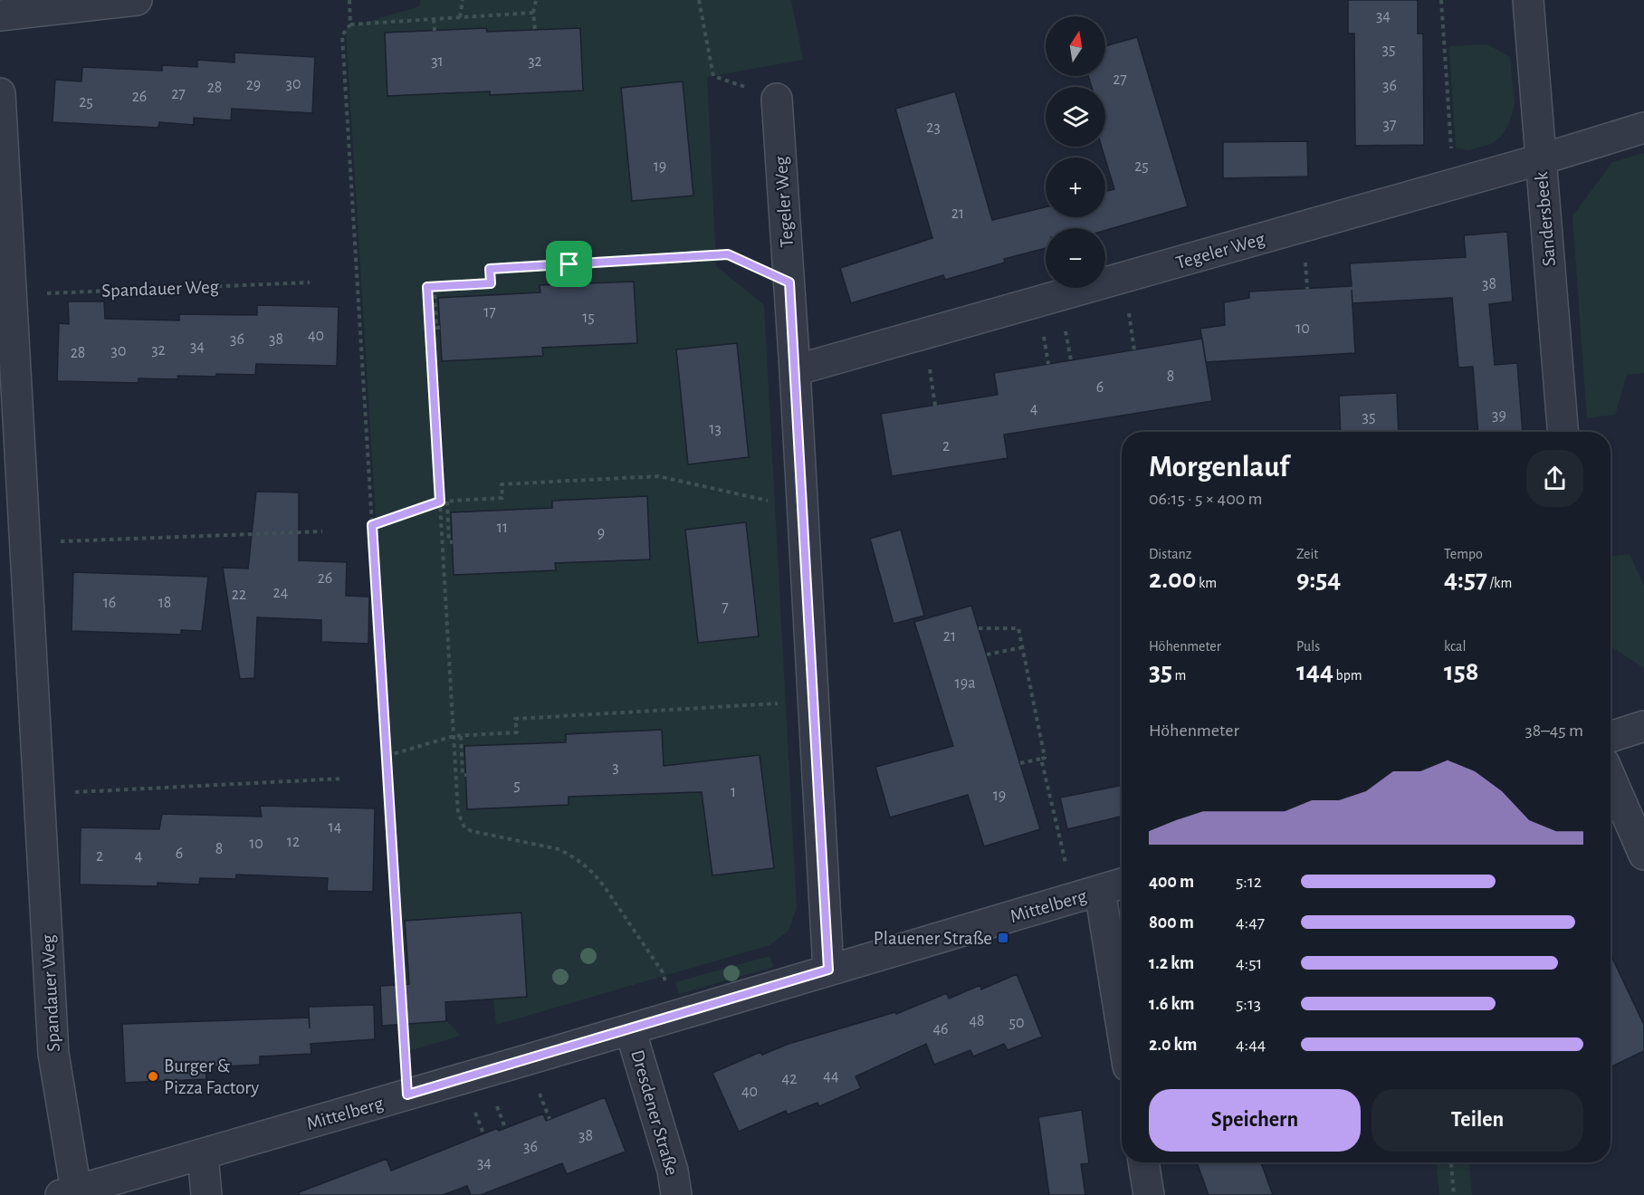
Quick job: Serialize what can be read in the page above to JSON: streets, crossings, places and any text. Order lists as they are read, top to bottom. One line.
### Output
{"streets":{"street":["Tegeler Weg","Sandersbeek","Spandauer Weg","Mittelberg","Dresdener Straße"]},"crossings":[["Tegeler Weg","Sandersbeek"],["Tegeler Weg","Mittelberg"],["Spandauer Weg","Mittelberg"],["Mittelberg","Dresdener Straße"]],"places":{"transit":["Plauener Straße"],"other":["Burger & Pizza Factory"]},"house_numbers":["34","35","31","32","27","30","29","36","28","27","26","25","37","23","19","25","21","38","17","15","10","40","36","38","34","32","30","28","8","6","4","39","35","13","2","11","9","26","24","22","16","18","7","21","19a","3","5","1","19","14","12","10","8","6","2","4","48","50","46","44","42","40","38","36","34"],"north":"top","page":{"map_buttons":["+","−"],"heading":["Morgenlauf","06:15 · 5 × 400 m"],"stats":[["Distanz","2.00 km"],["Zeit","9:54"],["Tempo","4:57 /km"],["Höhenmeter","35 m"],["Puls","144 bpm"],["kcal","158"]],"chart":["Höhenmeter","38–45 m"],"list":[{"name":"400 m","note":"5:12"},{"name":"800 m","note":"4:47"},{"name":"1.2 km","note":"4:51"},{"name":"1.6 km","note":"5:13"},{"name":"2.0 km","note":"4:44"}],"buttons":["Speichern","Teilen"]}}
